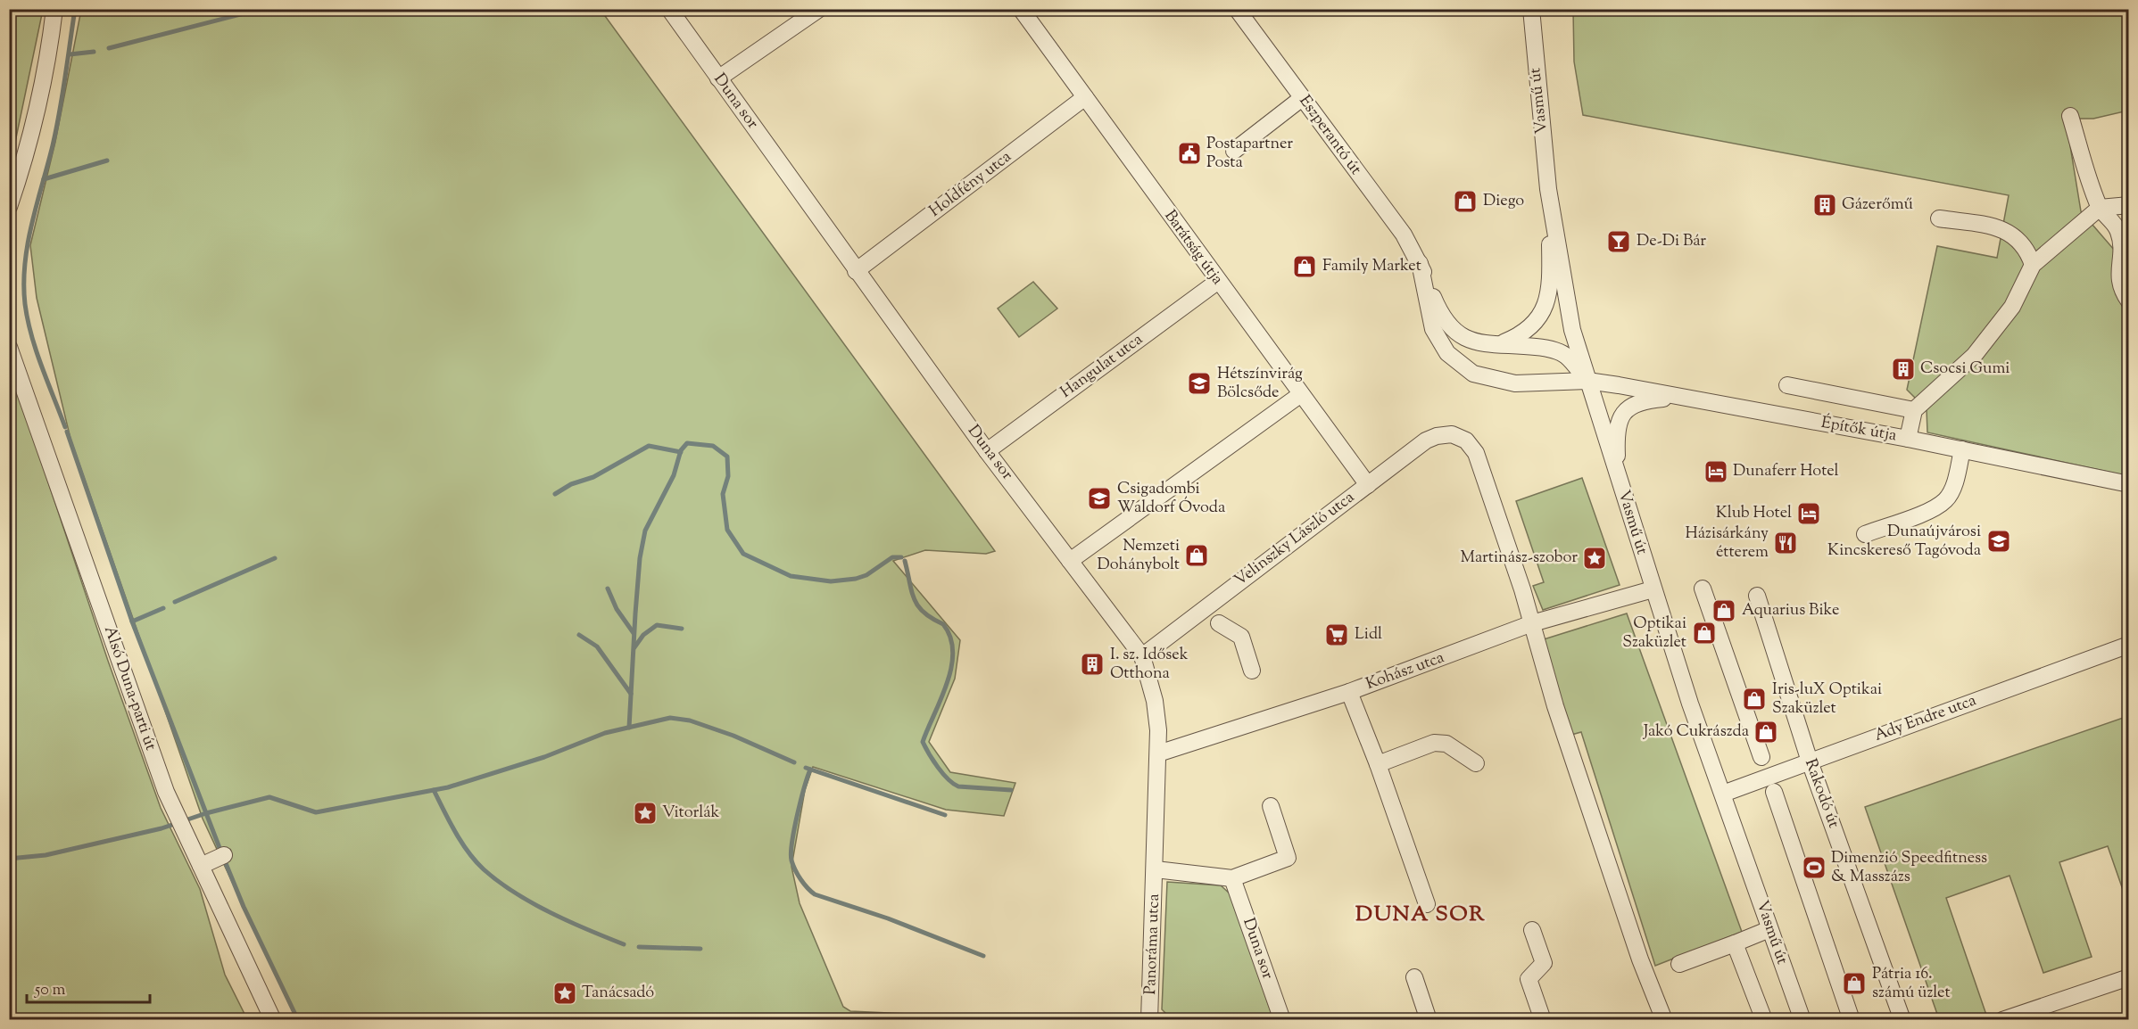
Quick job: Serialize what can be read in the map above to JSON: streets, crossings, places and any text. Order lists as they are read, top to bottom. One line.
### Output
{"streets":{"street":["Vasmű út","Duna sor","Eszperantó út","Holdfény utca","Barátság útja","Hangulat utca","Építők útja","Velinszky László utca","Kohász utca","Alsó Duna-parti út","Ady Endre utca","Rakodó út","Panoráma utca"]},"crossings":[["Vasmű út","Eszperantó út"],["Vasmű út","Építők útja"],["Vasmű út","Kohász utca"],["Vasmű út","Ady Endre utca"],["Duna sor","Holdfény utca"],["Duna sor","Hangulat utca"],["Duna sor","Velinszky László utca"],["Duna sor","Kohász utca"],["Duna sor","Panoráma utca"],["Eszperantó út","Építők útja"],["Holdfény utca","Barátság útja"],["Barátság útja","Hangulat utca"],["Barátság útja","Velinszky László utca"],["Velinszky László utca","Kohász utca"],["Ady Endre utca","Rakodó út"]],"districts":["DUNA SOR"],"places":{"public building":["Postapartner Posta"],"shop":["Diego","Family Market","Nemzeti Dohánybolt","Aquarius Bike","Optikai Szaküzlet","Iris-luX Optikai Szaküzlet","Jakó Cukrászda","Pátria 16. számú üzlet"],"building":["Gázerőmű","Csocsi Gumi","I. sz. Idősek Otthona"],"bar":["De-Di Bár"],"school or university":["Hétszínvirág Bölcsőde","Csigadombi Waldorf Óvoda","Dunaújvárosi Kincskereső Tagóvoda"],"hotel":["Dunaferr Hotel","Klub Hotel"],"restaurant":["Házisárkány étterem"],"place":["Martinász-szobor","Vitorlák","Tanácsadó"],"supermarket":["Lidl"],"sports":["Dimenzió Speedfitness & Masszázs"]},"scale_bar":"50 m"}
